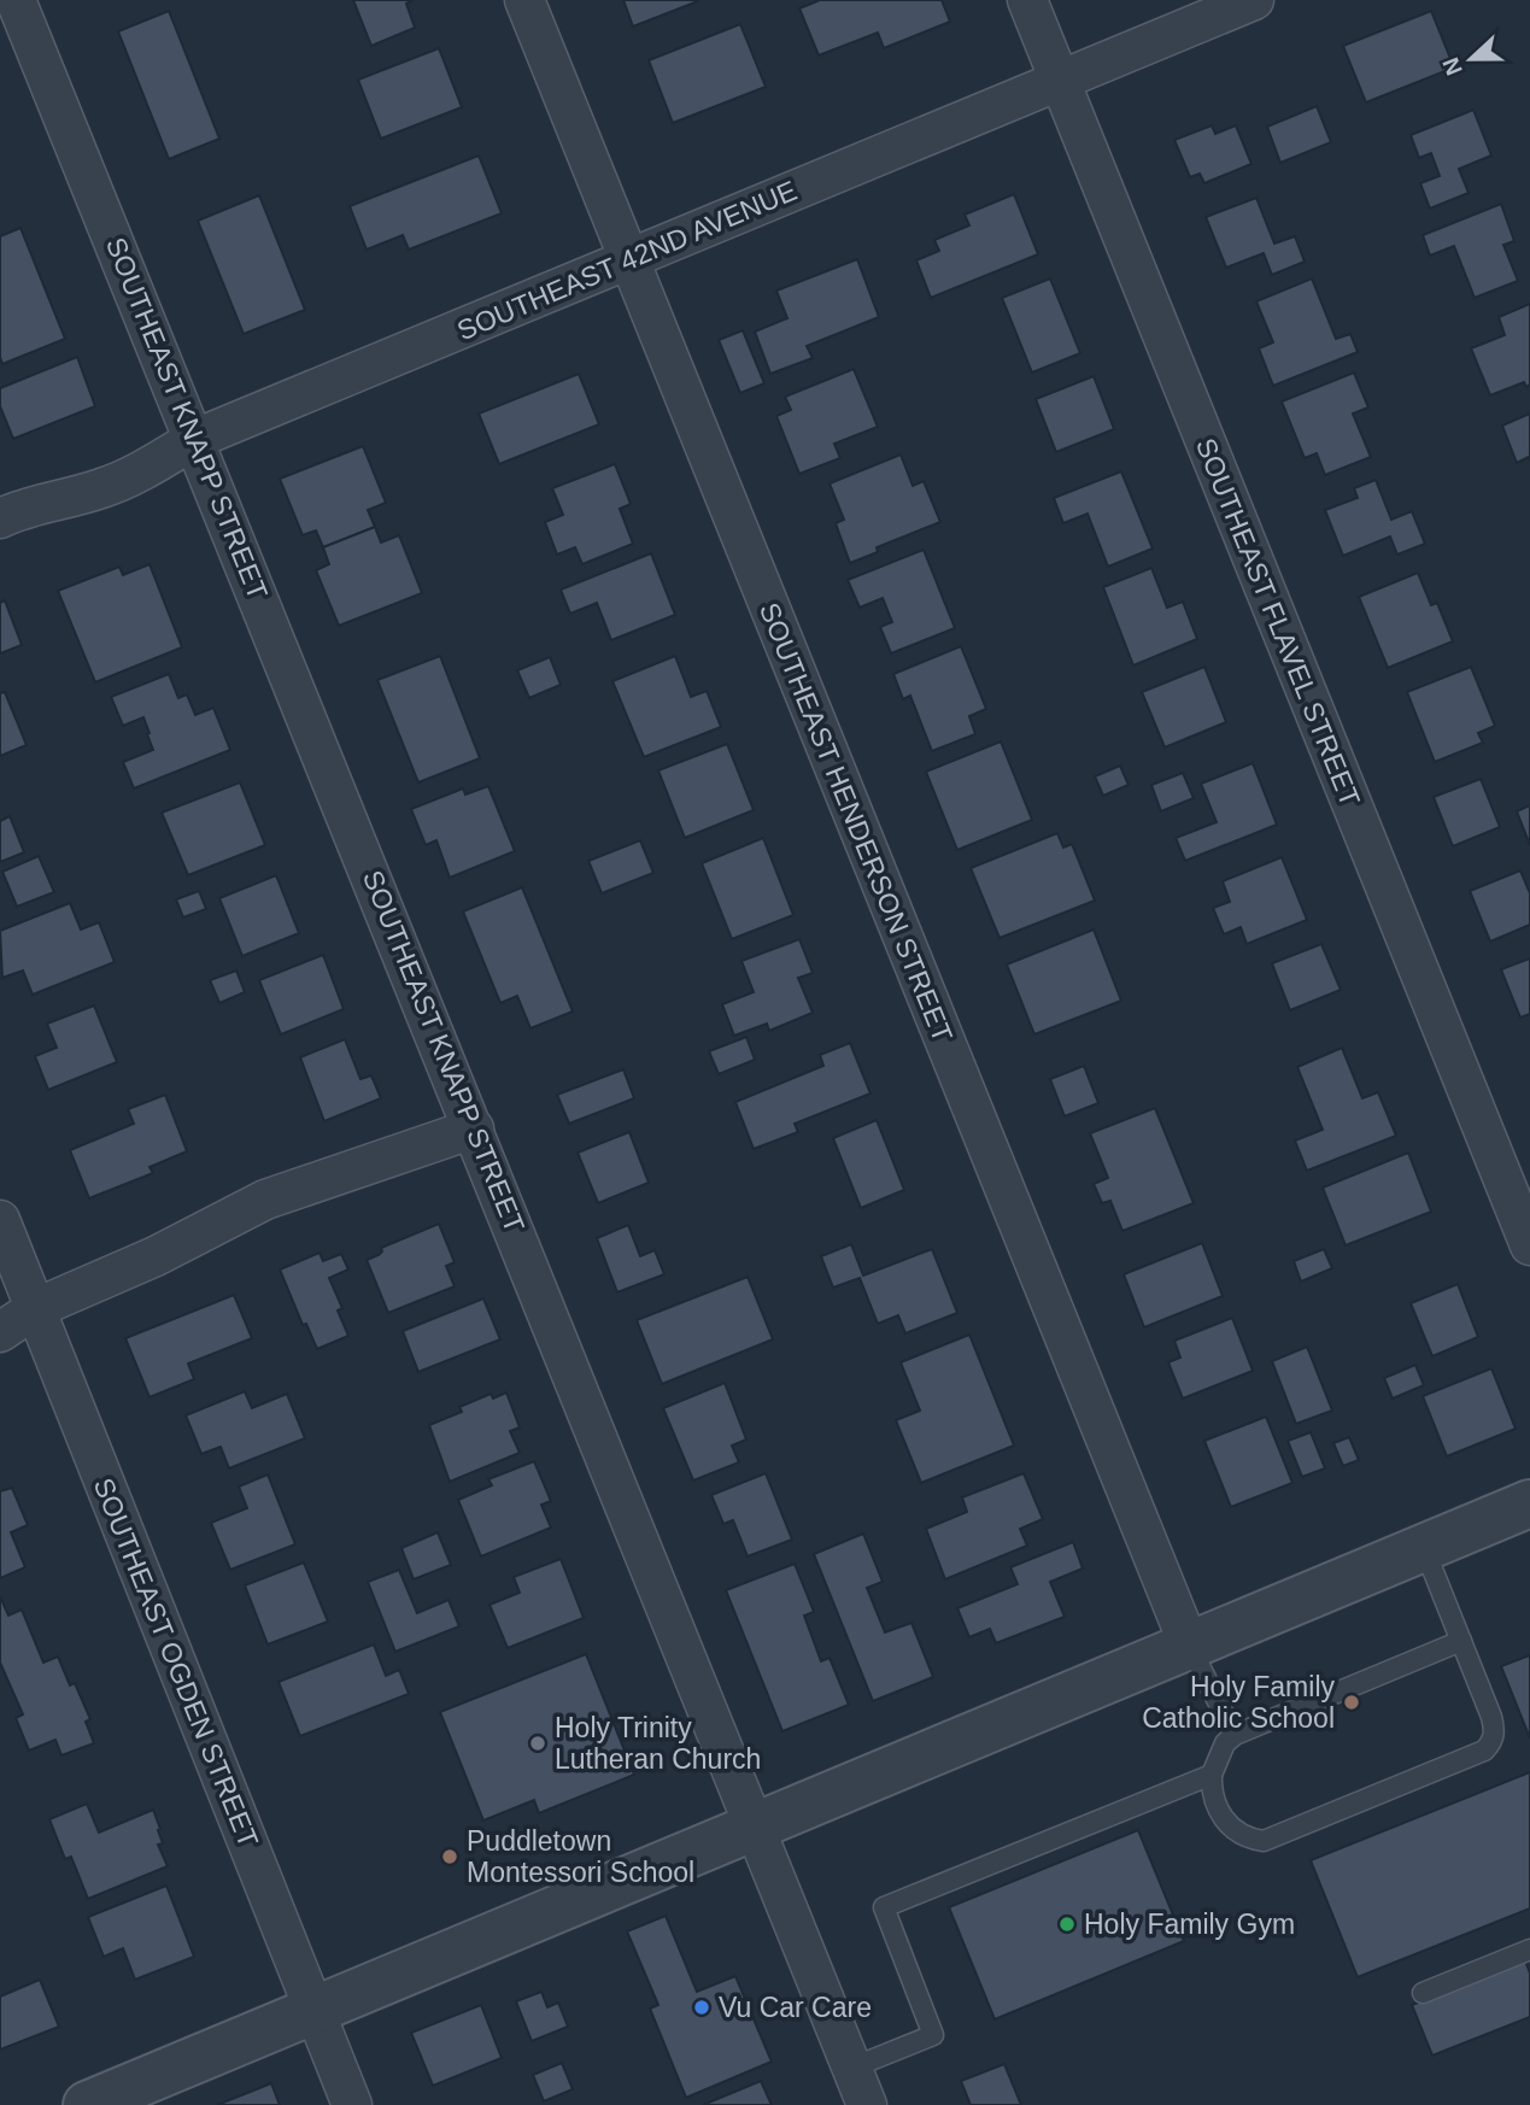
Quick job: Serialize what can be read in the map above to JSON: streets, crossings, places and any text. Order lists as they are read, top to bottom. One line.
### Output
{"streets":{"street":["SOUTHEAST 42ND AVENUE","SOUTHEAST KNAPP STREET","SOUTHEAST FLAVEL STREET","SOUTHEAST HENDERSON STREET","SOUTHEAST OGDEN STREET"]},"crossings":[["SOUTHEAST 42ND AVENUE","SOUTHEAST KNAPP STREET"],["SOUTHEAST 42ND AVENUE","SOUTHEAST FLAVEL STREET"],["SOUTHEAST 42ND AVENUE","SOUTHEAST HENDERSON STREET"]],"places":["Holy Family Catholic School","Holy Trinity Lutheran Church","Puddletown Montessori School","Holy Family Gym","Vu Car Care"],"north":"left"}
